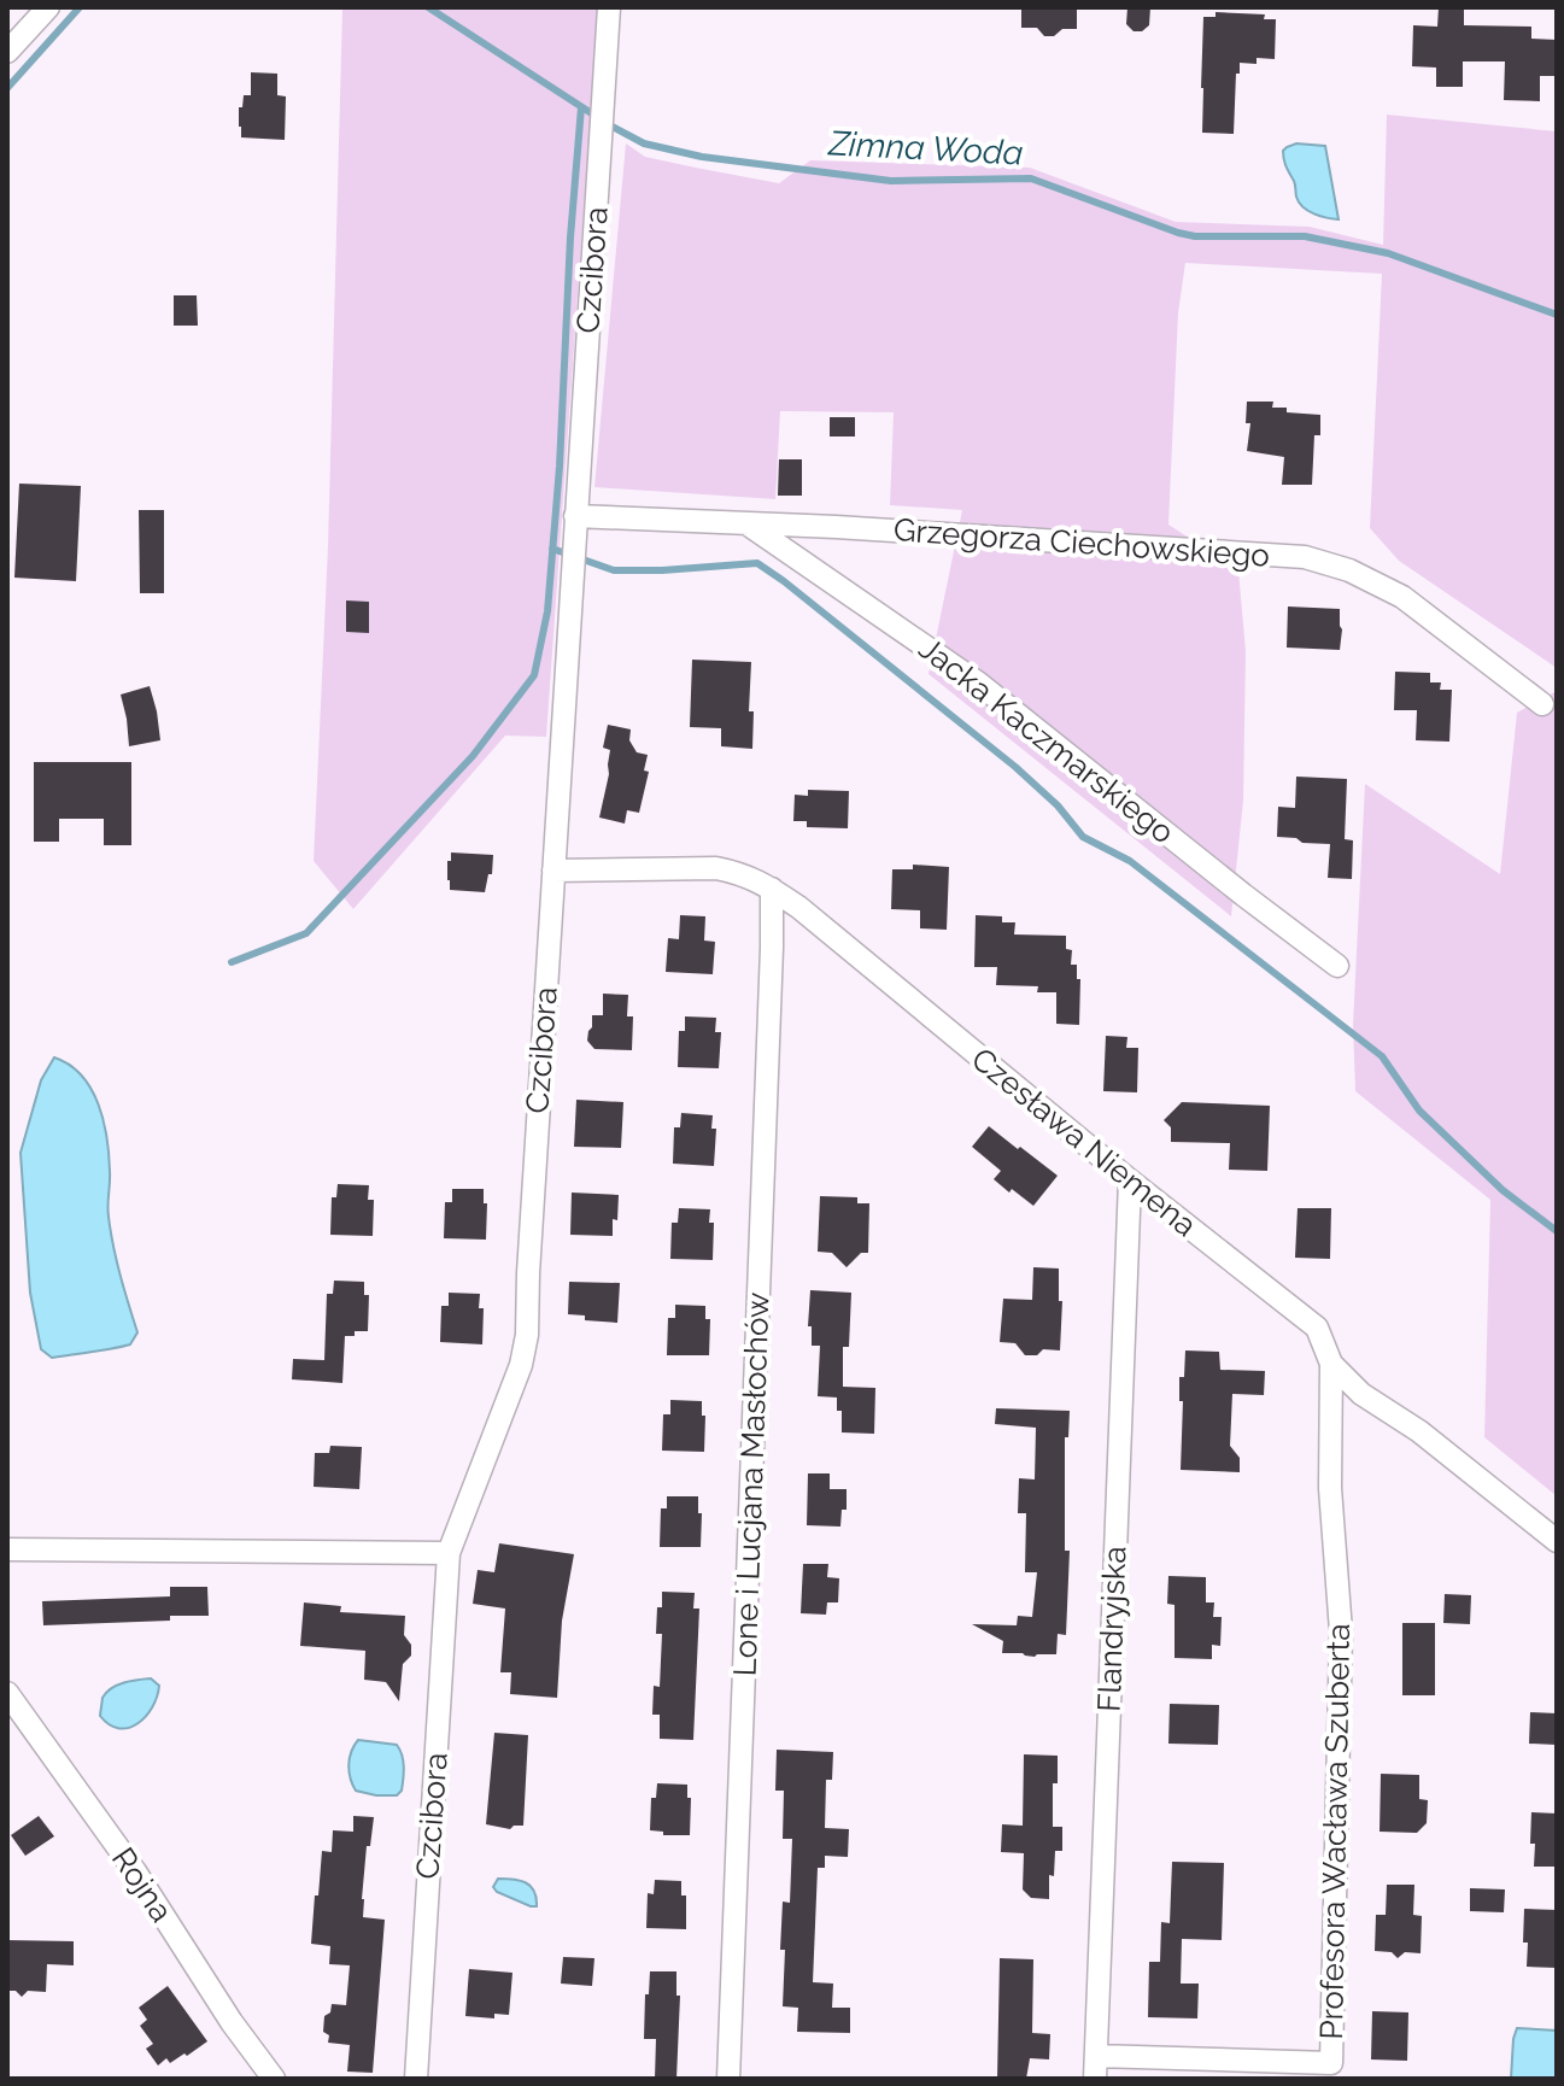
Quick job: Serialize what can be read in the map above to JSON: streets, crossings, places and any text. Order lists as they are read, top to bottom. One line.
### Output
{"streets":{"street":["Czcibora","Grzegorza Ciechowskiego","Jacka Kaczmarskiego","Czesława Niemena","Lone i Lucjana Masłochów","Flandryjska","Profesora Wacława Szuberta","Rojna"]},"crossings":[["Czcibora","Grzegorza Ciechowskiego"],["Czcibora","Czesława Niemena"],["Grzegorza Ciechowskiego","Jacka Kaczmarskiego"],["Czesława Niemena","Lone i Lucjana Masłochów"],["Czesława Niemena","Flandryjska"],["Czesława Niemena","Profesora Wacława Szuberta"],["Flandryjska","Profesora Wacława Szuberta"]],"water":["Zimna Woda"]}
